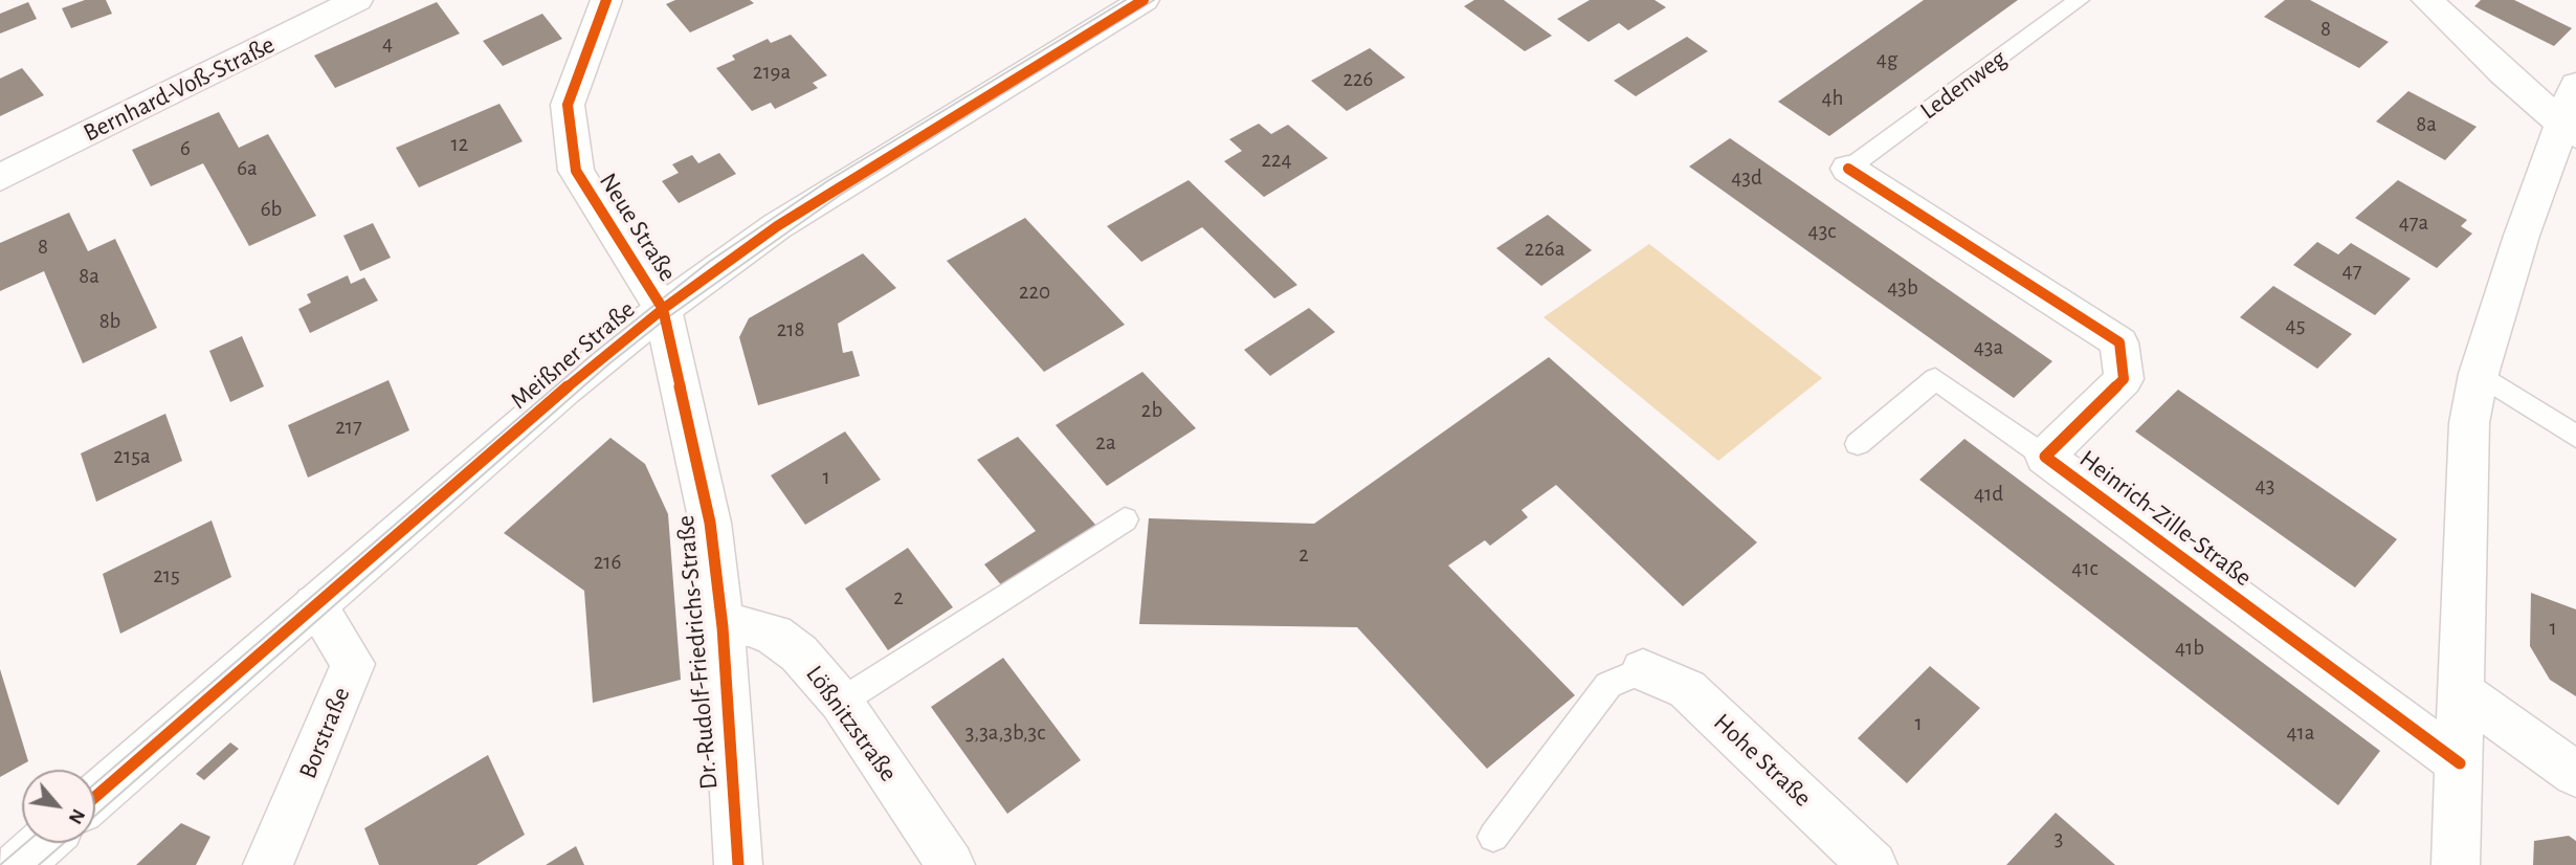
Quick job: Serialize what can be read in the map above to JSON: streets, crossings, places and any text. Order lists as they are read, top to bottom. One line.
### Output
{"streets":{"street":["Bernhard-Voß-Straße","Neue Straße","Meißner Straße","Heinrich-Zille-Straße","Dr.-Rudolf-Friedrichs-Straße","Lößnitzstraße","Borstraße","Hohe Straße"],"lane":["Ledenweg"]},"crossings":[["Ledenweg","Heinrich-Zille-Straße"],["Neue Straße","Meißner Straße"],["Neue Straße","Dr.-Rudolf-Friedrichs-Straße"],["Meißner Straße","Dr.-Rudolf-Friedrichs-Straße"],["Meißner Straße","Borstraße"],["Dr.-Rudolf-Friedrichs-Straße","Lößnitzstraße"]],"house_numbers":["8","4","4g","219a","226","4h","8a","12","6","224","6a","43d","6b","47a","43c","8","226a","47","8a","43b","220","8b","45","218","43a","2b","217","2a","215a","1","43","41d","2","216","41c","215","2","1","41b","1","3,3a,3b,3c","41a","3"],"north":"bottom right"}
